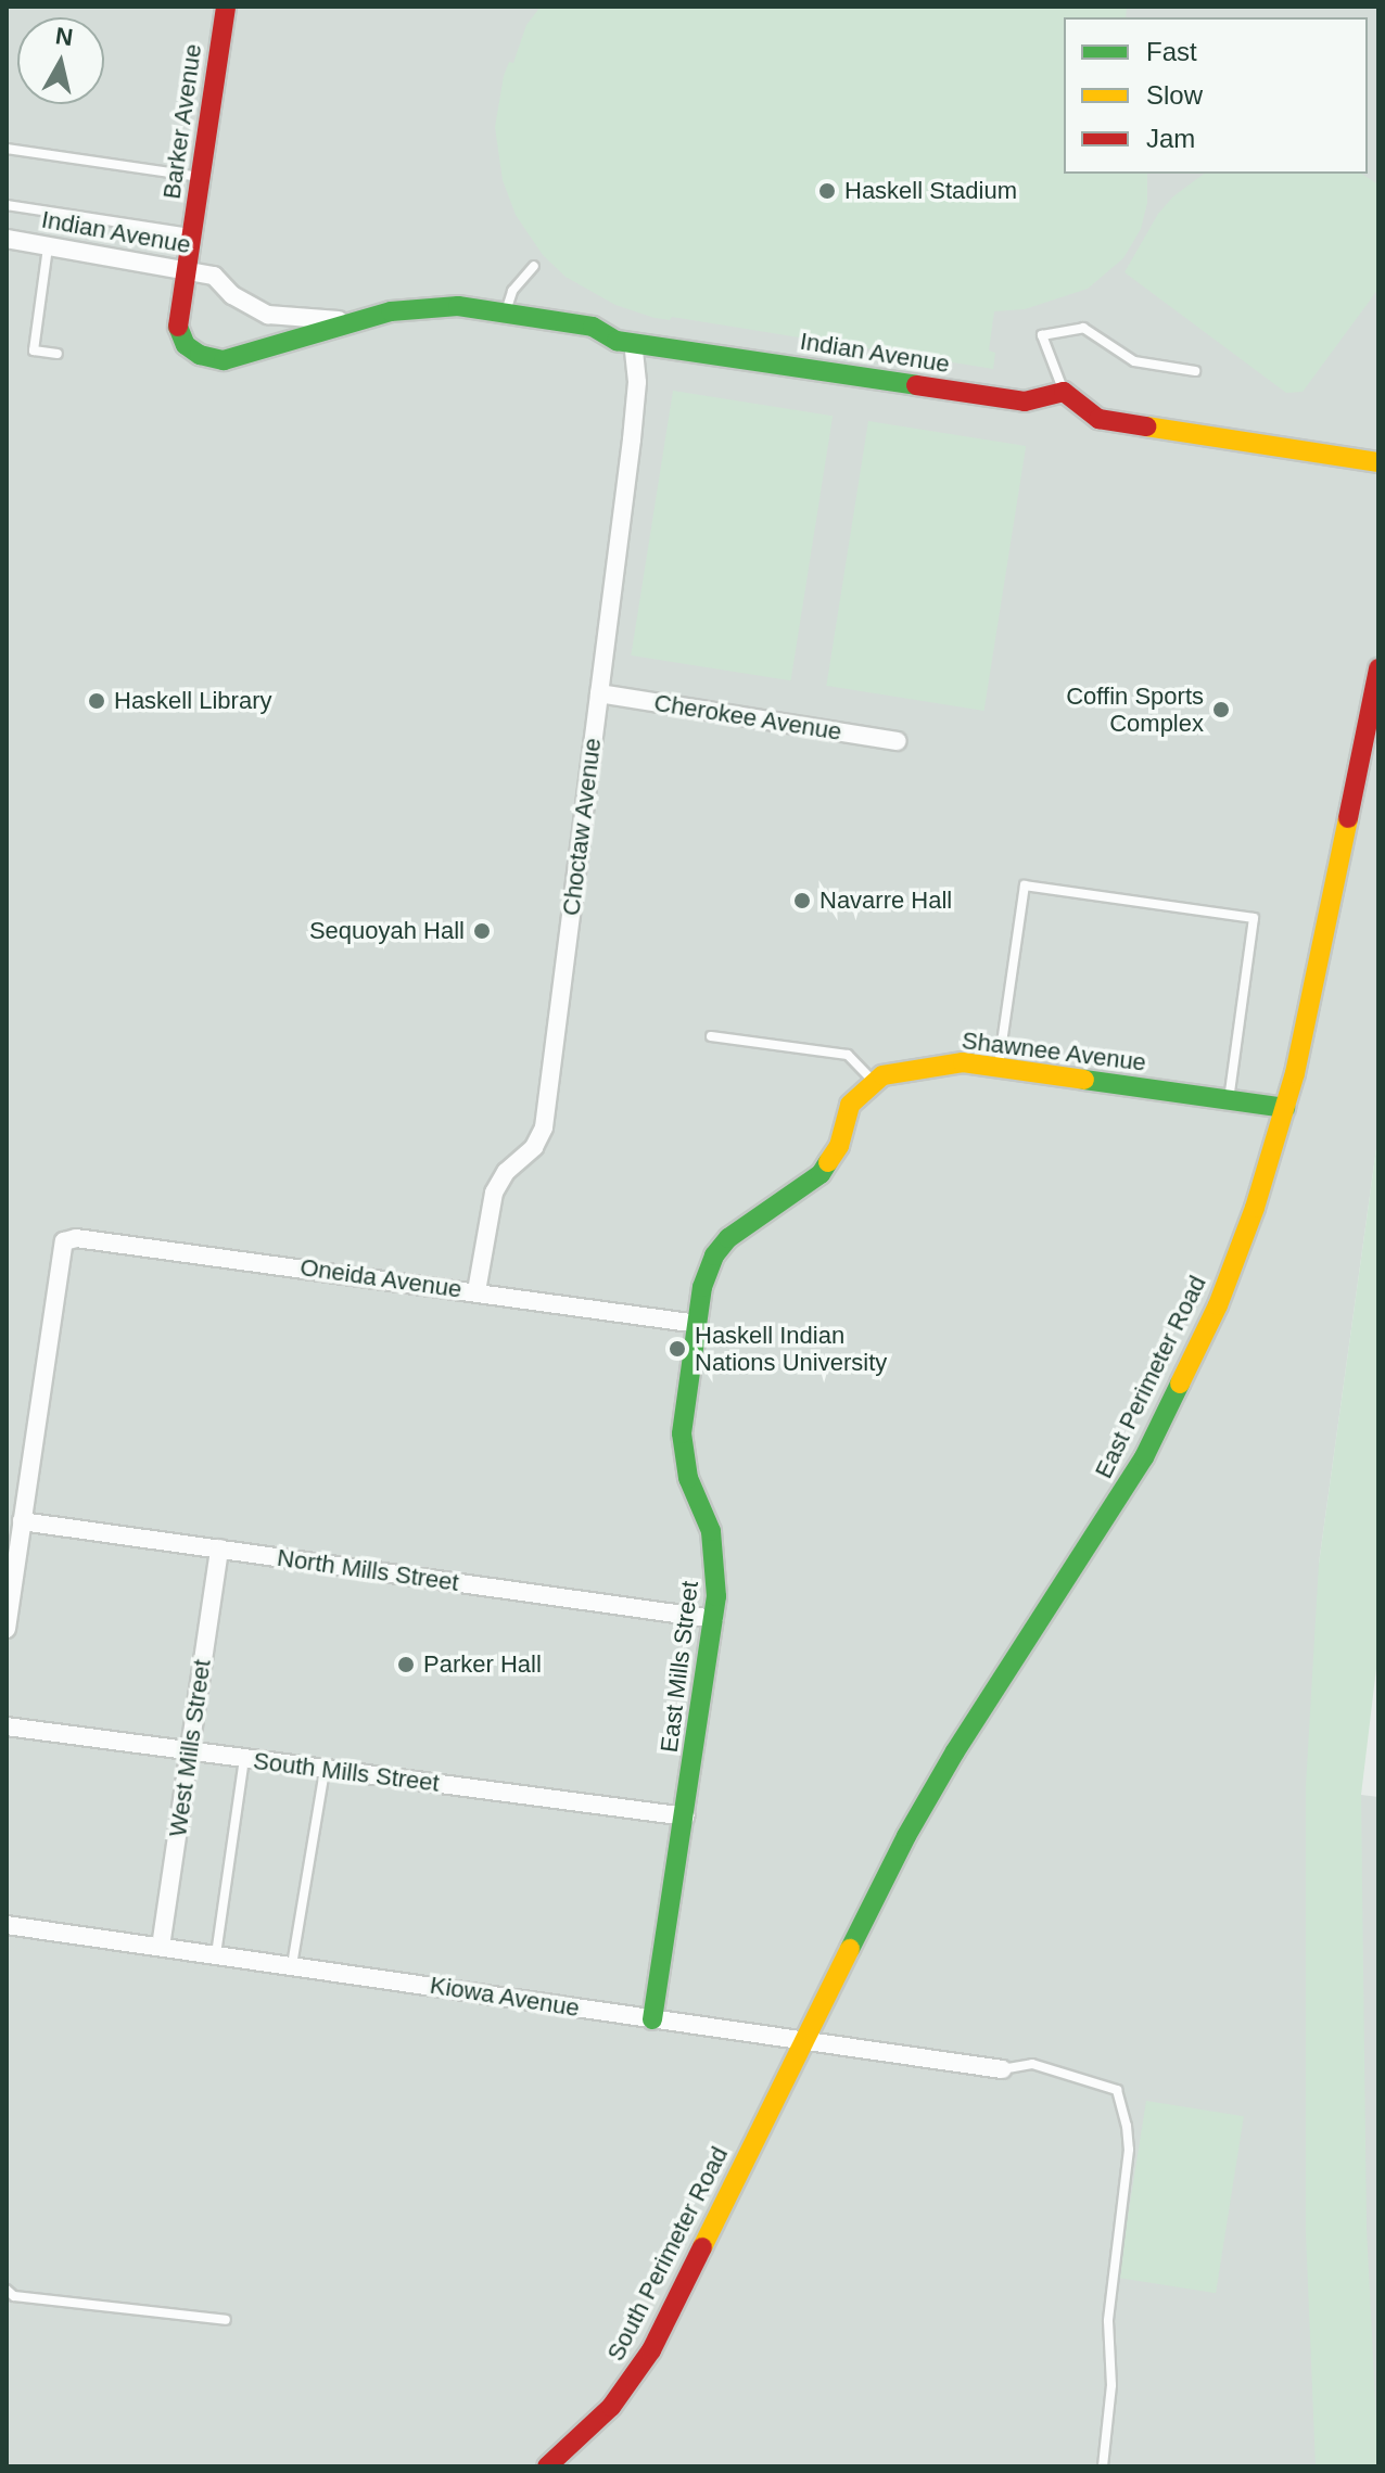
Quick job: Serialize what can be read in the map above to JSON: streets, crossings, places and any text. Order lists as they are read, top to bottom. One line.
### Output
{"streets":{"street":["Barker Avenue","Indian Avenue","Cherokee Avenue","Choctaw Avenue","Shawnee Avenue","Oneida Avenue","East Perimeter Road","North Mills Street","East Mills Street","West Mills Street","South Mills Street","Kiowa Avenue","South Perimeter Road"]},"crossings":[["Barker Avenue","Indian Avenue"],["Indian Avenue","Choctaw Avenue"],["Cherokee Avenue","Choctaw Avenue"],["Choctaw Avenue","Oneida Avenue"],["Shawnee Avenue","East Perimeter Road"],["Oneida Avenue","North Mills Street"],["Oneida Avenue","East Mills Street"],["East Perimeter Road","Kiowa Avenue"],["East Perimeter Road","South Perimeter Road"],["North Mills Street","East Mills Street"],["North Mills Street","West Mills Street"],["East Mills Street","South Mills Street"],["East Mills Street","Kiowa Avenue"],["West Mills Street","South Mills Street"],["West Mills Street","Kiowa Avenue"],["Kiowa Avenue","South Perimeter Road"]],"places":["Haskell Stadium","Haskell Library","Coffin Sports Complex","Navarre Hall","Sequoyah Hall","Haskell Indian Nations University","Parker Hall"],"legend":["Fast","Slow","Jam"],"north":"top"}
